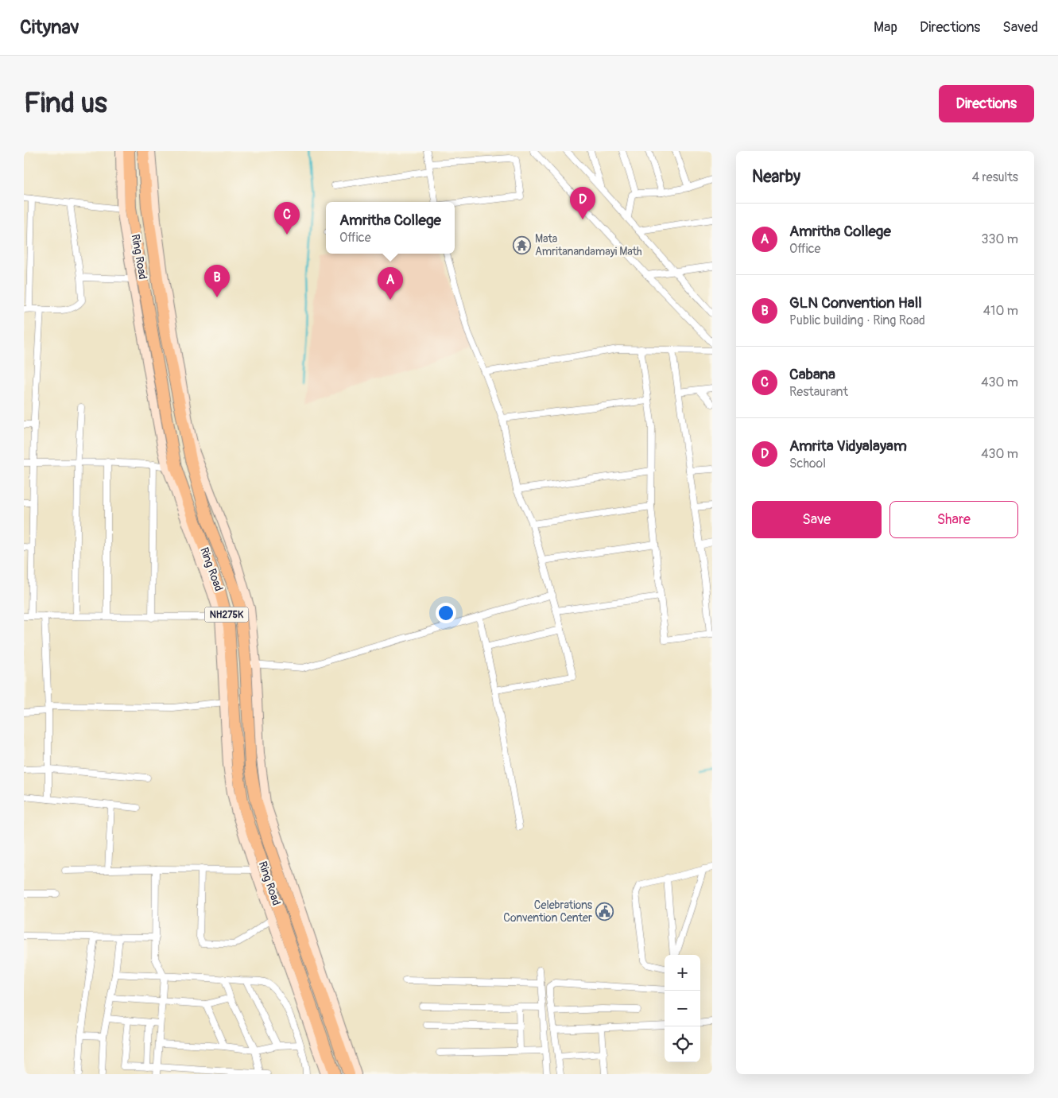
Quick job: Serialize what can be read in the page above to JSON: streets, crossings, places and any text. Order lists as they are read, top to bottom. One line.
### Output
{"streets":{"highway":["Ring Road","NH275K"]},"places":{"temple":["Mata Amritanandamayi Math"],"public building":["Celebrations Convention Center"]},"page":{"header":"Citynav","nav":["Map","Directions","Saved"],"buttons":["Directions",["Save","Share"]],"title":"Find us","heading":["Nearby","4 results"],"pins":["D","C","B","A"],"popup":["Amritha College","Office"],"list":[{"mark":"A","name":"Amritha College","note":"Office","value":"330 m"},{"mark":"B","name":"GLN Convention Hall","note":"Public building · Ring Road","value":"410 m"},{"mark":"C","name":"Cabana","note":"Restaurant","value":"430 m"},{"mark":"D","name":"Amrita Vidyalayam","note":"School","value":"430 m"}],"map_buttons":["+","−"]}}
